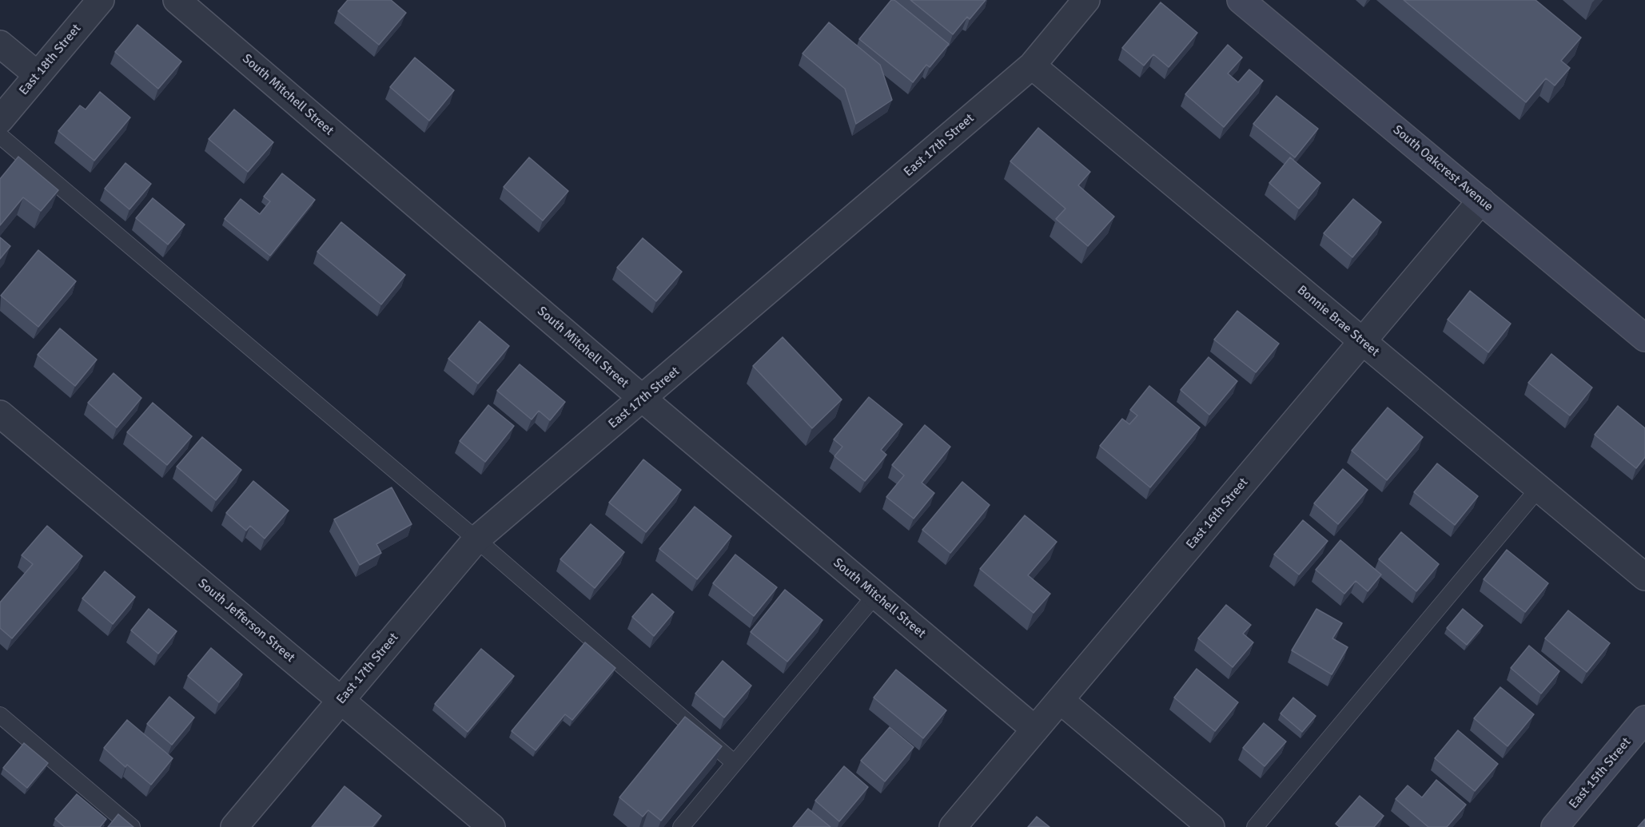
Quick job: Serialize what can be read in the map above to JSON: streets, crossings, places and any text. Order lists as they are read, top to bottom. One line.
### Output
{"streets":{"street":["East 18th Street","South Mitchell Street","East 17th Street","South Oakcrest Avenue","Bonnie Brae Street","East 16th Street","South Jefferson Street","East 15th Street"]},"crossings":[["South Mitchell Street","East 17th Street"],["South Mitchell Street","East 16th Street"],["East 17th Street","Bonnie Brae Street"],["East 17th Street","South Jefferson Street"],["South Oakcrest Avenue","East 16th Street"],["Bonnie Brae Street","East 16th Street"]]}
